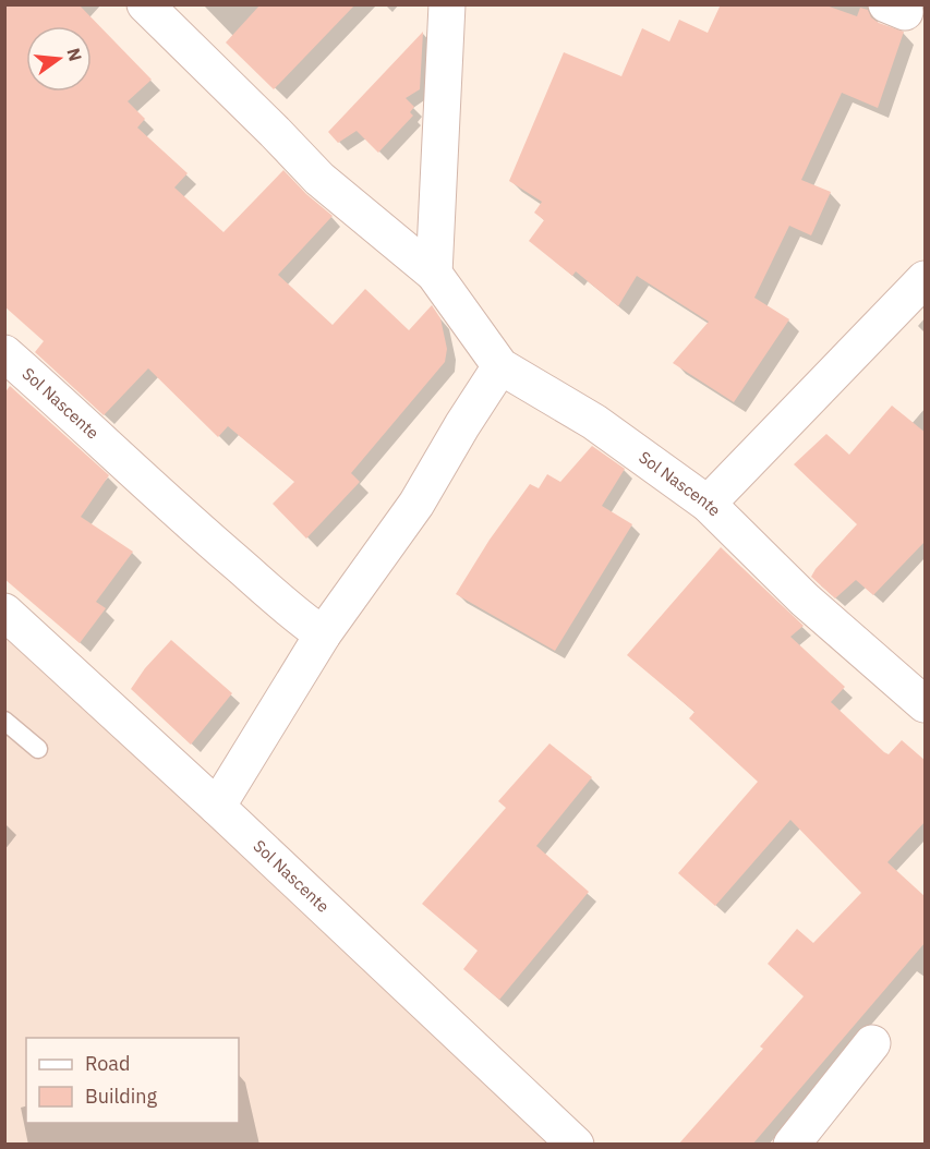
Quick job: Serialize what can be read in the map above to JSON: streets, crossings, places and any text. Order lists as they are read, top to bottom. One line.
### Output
{"streets":{"street":["Sol Nascente"]},"legend":["Road","Building"],"north":"right"}
